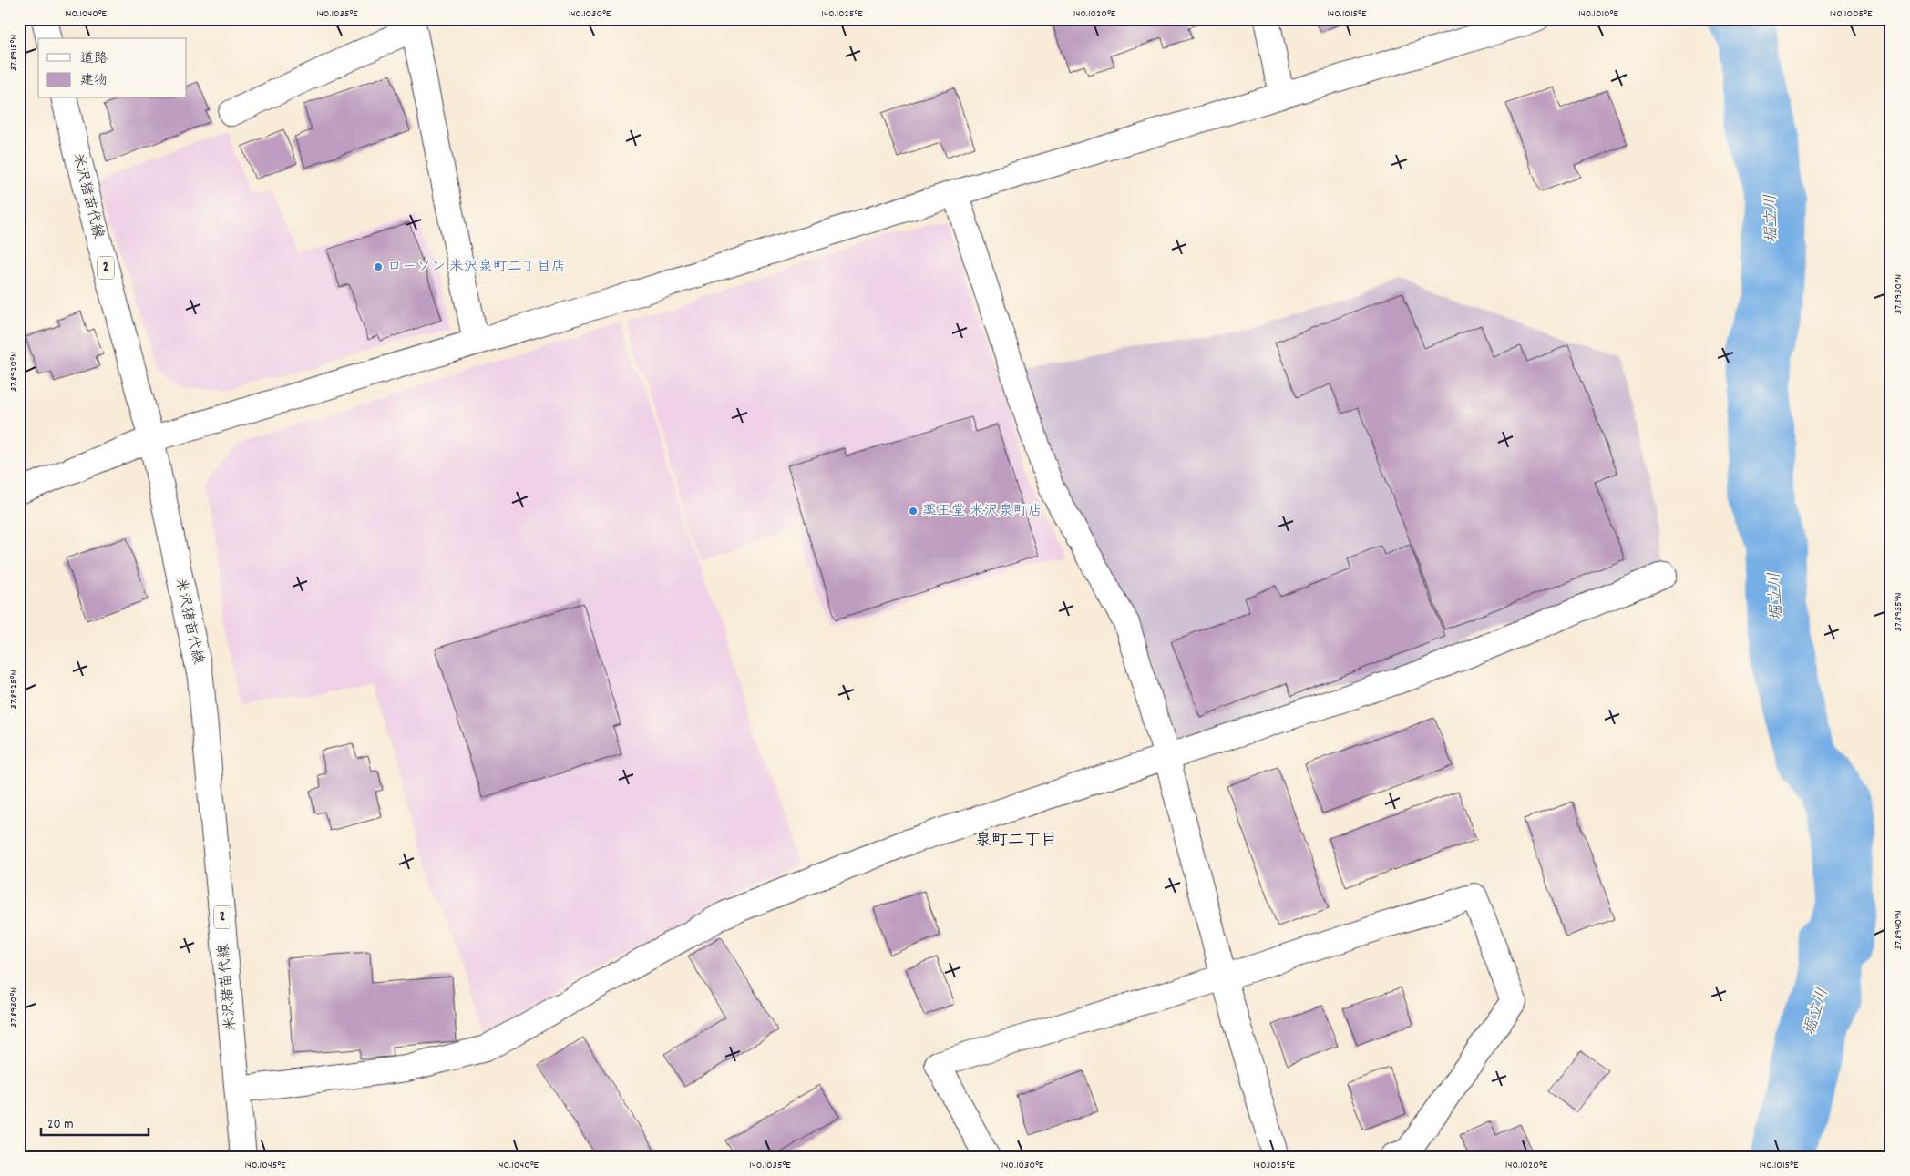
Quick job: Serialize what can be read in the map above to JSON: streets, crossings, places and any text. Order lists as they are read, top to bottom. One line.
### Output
{"streets":{"street":["米沢猪苗代線","2"]},"districts":["泉町二丁目"],"water":["堀立川"],"places":["ローソン 米沢泉町二丁目店","薬王堂 米沢泉町店"],"legend":["道路","建物"],"scale_bar":"20 m","coordinates":["140.1040°E","140.1035°E","140.1030°E","140.1025°E","140.1020°E","140.1015°E","140.1010°E","140.1005°E","37.8915°N","37.8930°N","37.8920°N","37.8935°N","37.8925°N","37.8940°N","140.1045°E"]}
